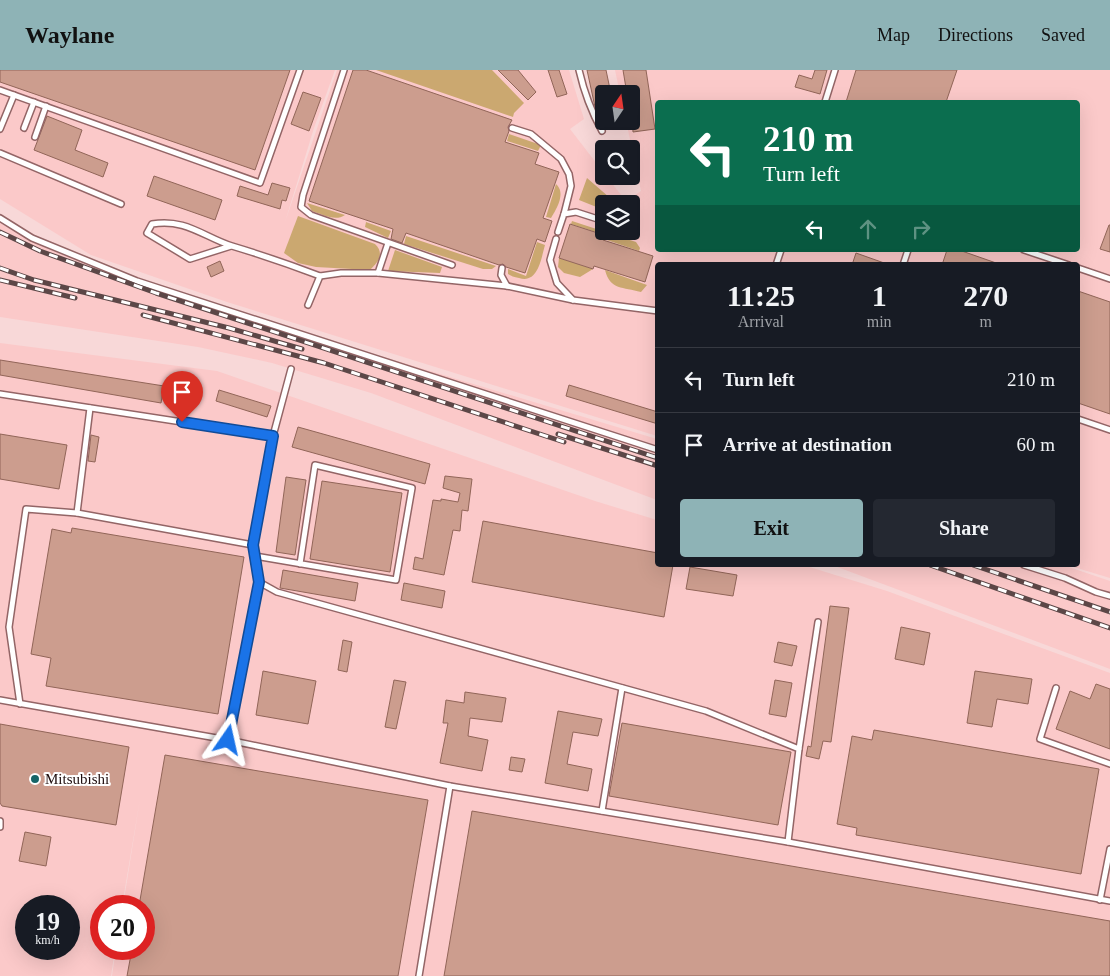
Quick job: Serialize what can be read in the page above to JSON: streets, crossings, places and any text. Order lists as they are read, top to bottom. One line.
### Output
{"places":["Mitsubishi"],"north":"top","page":{"header":"Waylane","nav":["Map","Directions","Saved"],"turn":["210 m","Turn left"],"eta":["11:25","Arrival","1","min","270","m"],"list":[{"name":"Turn left","value":"210 m"},{"name":"Arrive at destination","value":"60 m"}],"buttons":["Exit","Share"],"speed":"19 km/h","limit":"20"}}
